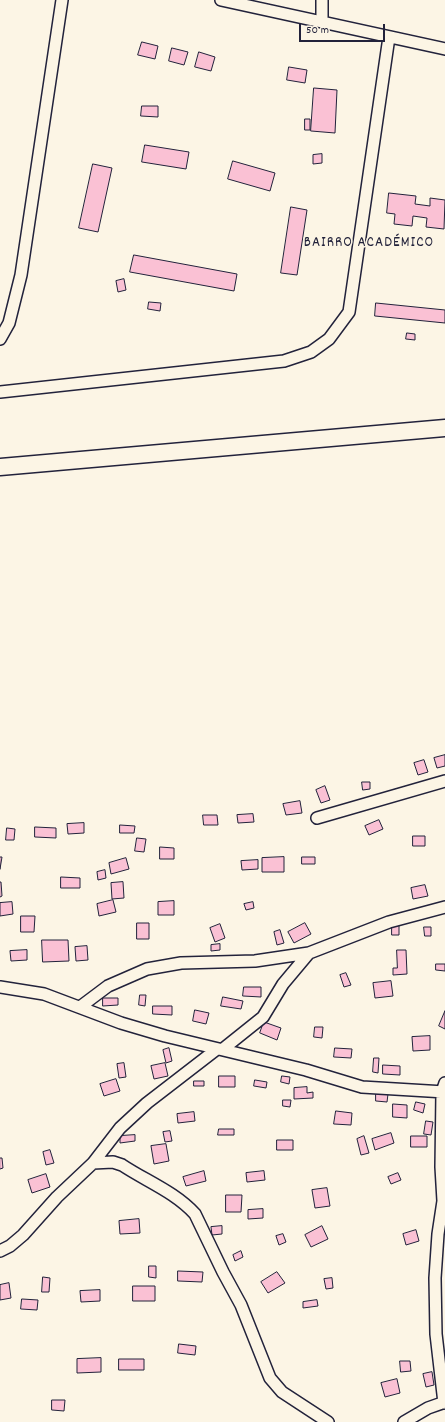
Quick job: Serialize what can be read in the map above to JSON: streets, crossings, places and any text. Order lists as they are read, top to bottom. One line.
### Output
{"districts":["BAIRRO ACADÉMICO"],"scale_bar":"50 m"}
